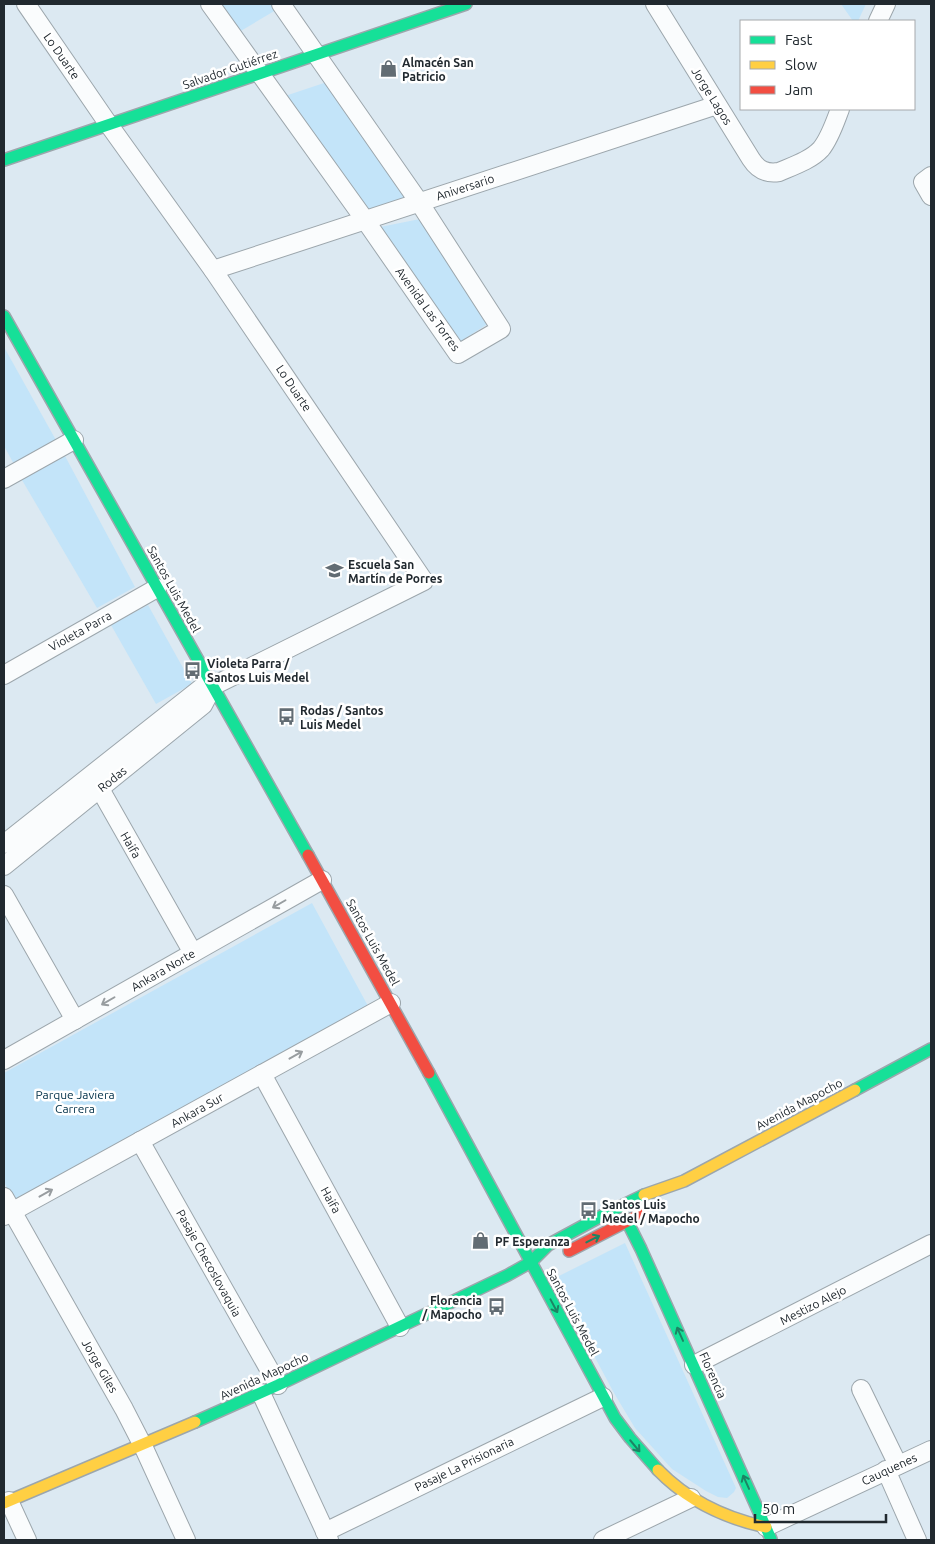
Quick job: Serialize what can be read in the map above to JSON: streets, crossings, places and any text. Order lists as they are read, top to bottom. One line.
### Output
{"streets":{"street":["Lo Duarte","Salvador Gutiérrez","Jorge Lagos","Aniversario","Avenida Las Torres","Santos Luis Medel","Violeta Parra","Rodas","Haifa","Ankara Norte","Avenida Mapocho","Ankara Sur","Pasaje Checoslovaquia","Mestizo Alejo","Jorge Giles","Florencia","Pasaje La Prisionaria","Cauquenes"]},"crossings":[["Lo Duarte","Salvador Gutiérrez"],["Lo Duarte","Aniversario"],["Lo Duarte","Santos Luis Medel"],["Lo Duarte","Rodas"],["Salvador Gutiérrez","Avenida Las Torres"],["Jorge Lagos","Aniversario"],["Aniversario","Avenida Las Torres"],["Santos Luis Medel","Violeta Parra"],["Santos Luis Medel","Rodas"],["Santos Luis Medel","Ankara Norte"],["Santos Luis Medel","Avenida Mapocho"],["Santos Luis Medel","Ankara Sur"],["Santos Luis Medel","Florencia"],["Santos Luis Medel","Pasaje La Prisionaria"],["Santos Luis Medel","Cauquenes"],["Rodas","Haifa"],["Haifa","Ankara Norte"],["Haifa","Avenida Mapocho"],["Haifa","Ankara Sur"],["Avenida Mapocho","Pasaje Checoslovaquia"],["Avenida Mapocho","Jorge Giles"],["Avenida Mapocho","Florencia"],["Ankara Sur","Pasaje Checoslovaquia"],["Ankara Sur","Jorge Giles"],["Mestizo Alejo","Florencia"],["Florencia","Cauquenes"]],"one_way":["Ankara Norte","Ankara Sur","Florencia"],"parks":["Parque Javiera Carrera"],"places":{"shop":["Almacén San Patricio","PF Esperanza"],"school or university":["Escuela San Martín de Porres"],"bus stop":["Violeta Parra / Santos Luis Medel","Rodas / Santos Luis Medel","Santos Luis Medel / Mapocho","Florencia / Mapocho"]},"legend":["Fast","Slow","Jam"],"scale_bar":"50 m"}
